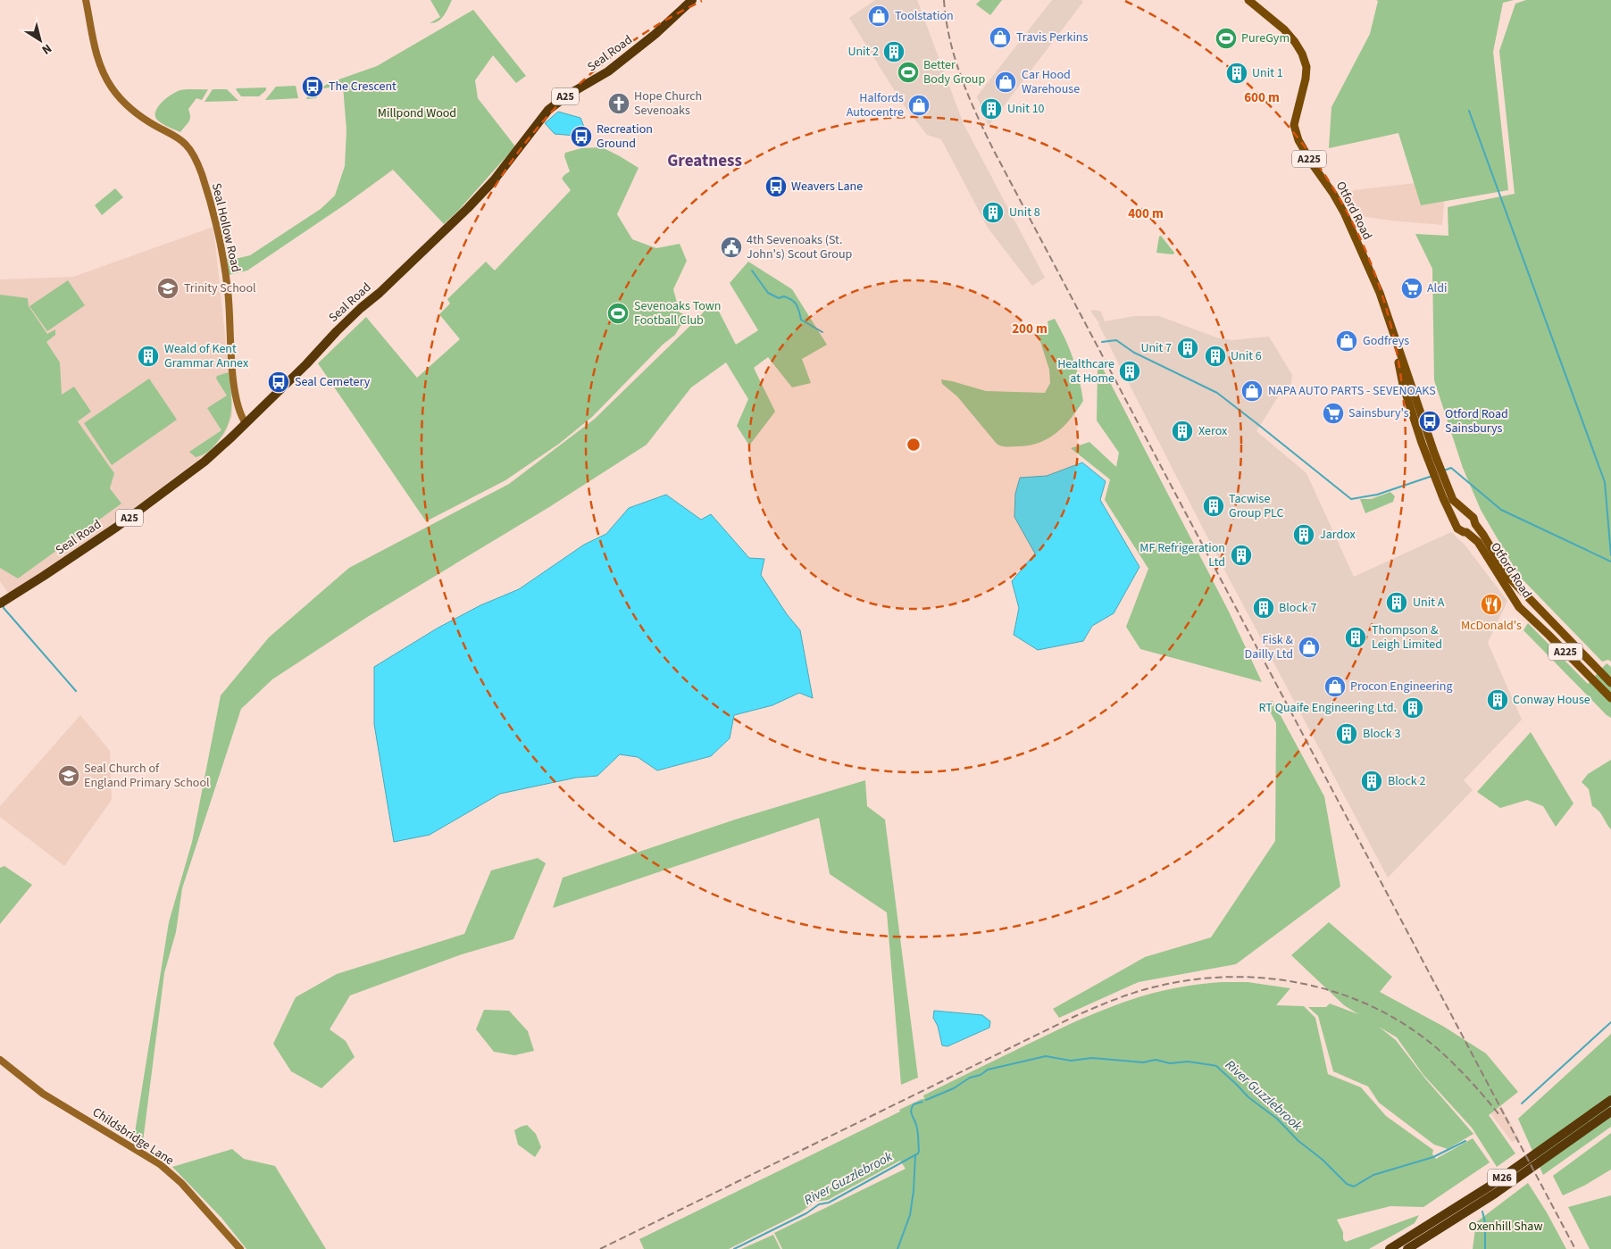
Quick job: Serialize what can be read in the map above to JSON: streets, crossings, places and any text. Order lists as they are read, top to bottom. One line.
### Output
{"streets":{"highway":["Seal Road","A25","M26"],"main road":["A225","Otford Road","Seal Hollow Road","Childsbridge Lane"]},"crossings":[["Seal Road","Seal Hollow Road"]],"districts":["Greatness"],"water":["River Guzzlebrook"],"parks":["Millpond Wood","Oxenhill Shaw"],"places":{"shop":["Toolstation","Travis Perkins","Car Hood Warehouse","Halfords Autocentre","Godfreys","NAPA AUTO PARTS - SEVENOAKS","Fisk & Dailly Ltd","Procon Engineering"],"sports":["PureGym","Better Body Group","Sevenoaks Town Football Club"],"building":["Unit 2","Unit 1","Unit 10","Unit 8","Unit 7","Weald of Kent Grammar Annex","Unit 6","Healthcare at Home","Xerox","Tacwise Group PLC","Jardox","MF Refrigeration Ltd","Unit A","Block 7","Thompson & Leigh Limited","Conway House","RT Quaife Engineering Ltd.","Block 3","Block 2"],"bus stop":["The Crescent","Recreation Ground","Weavers Lane","Seal Cemetery","Otford Road Sainsburys"],"church":["Hope Church Sevenoaks"],"public building":["4th Sevenoaks (St. John's) Scout Group"],"school or university":["Trinity School","Seal Church of England Primary School"],"supermarket":["Aldi","Sainsbury's"],"restaurant":["McDonald's"]},"north":"bottom right","rings":["600 m","400 m","200 m"]}
